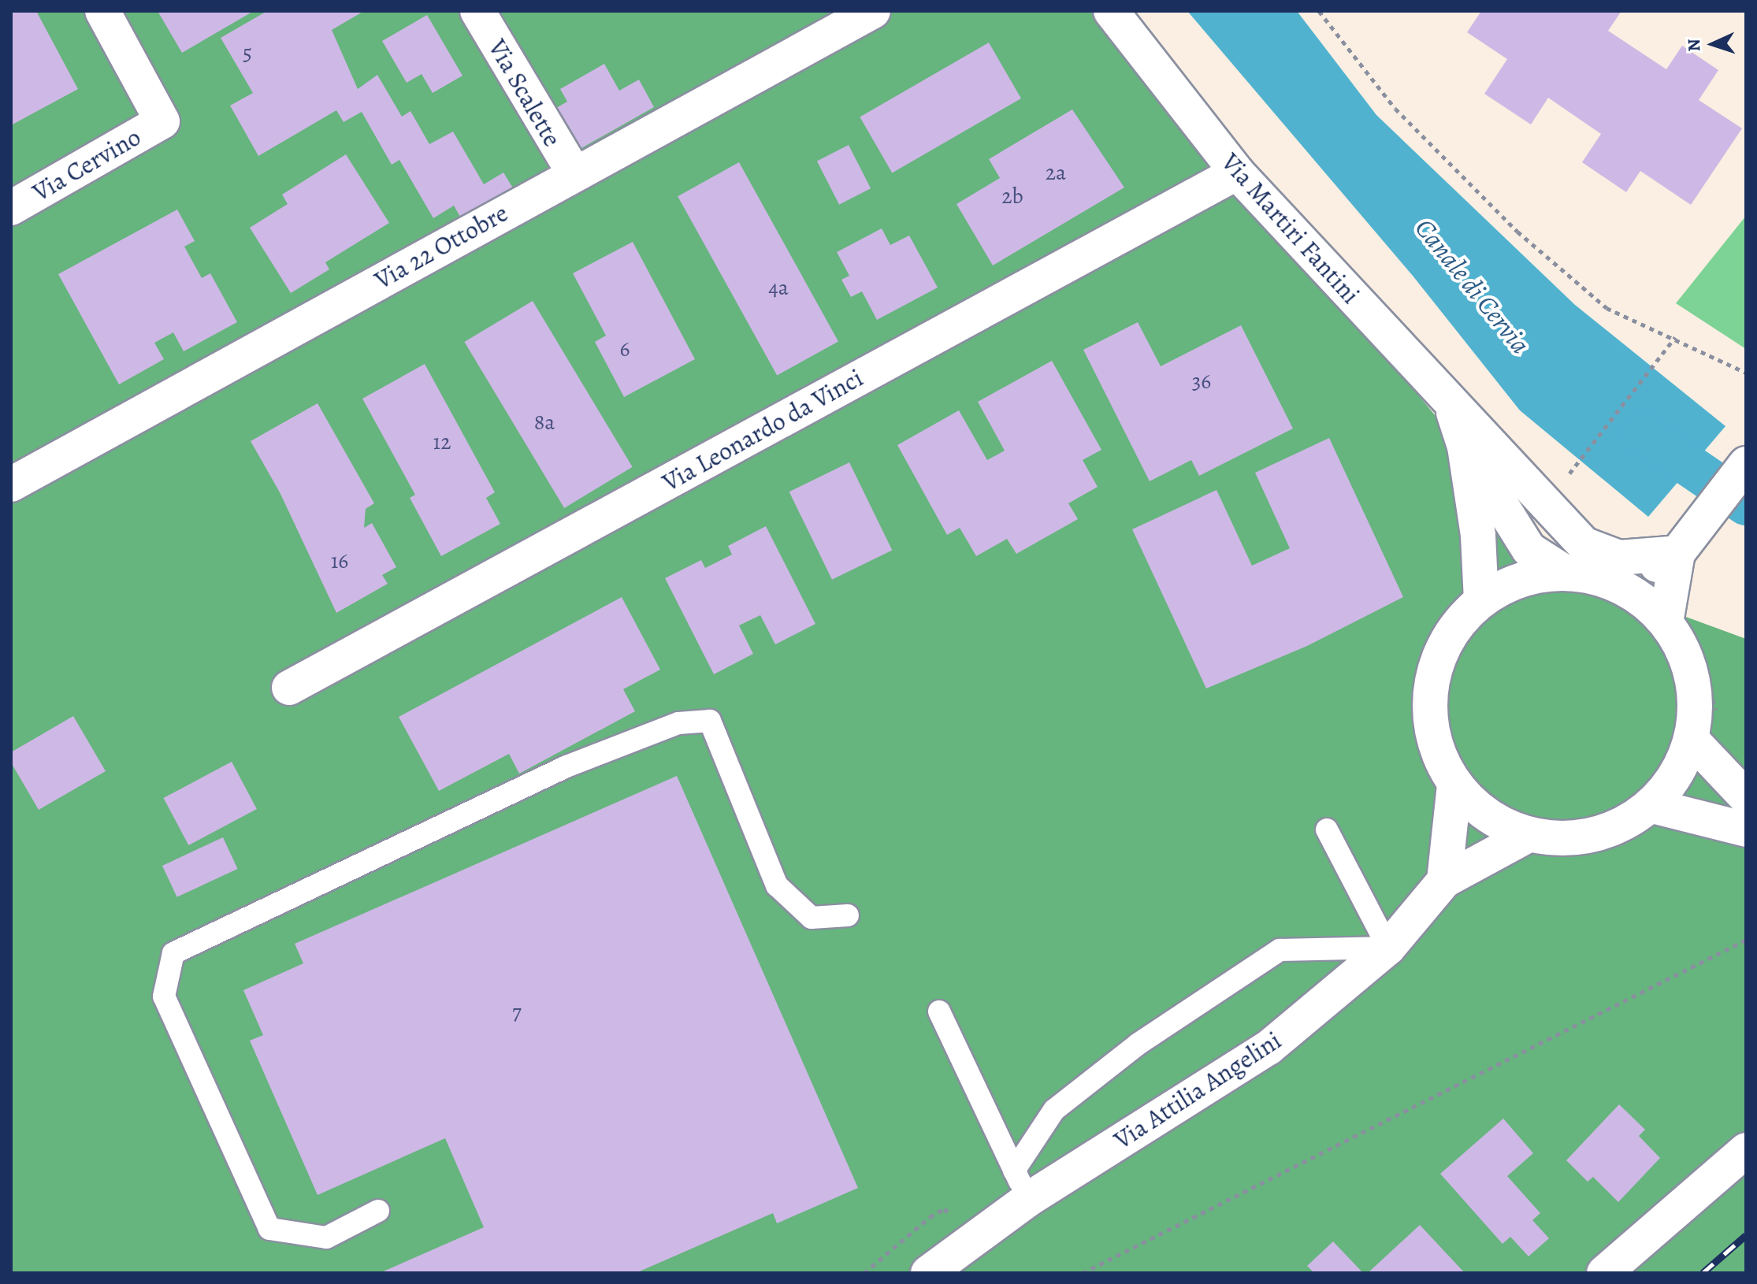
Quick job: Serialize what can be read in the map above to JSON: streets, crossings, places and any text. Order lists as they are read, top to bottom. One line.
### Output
{"streets":{"street":["Via Scalette","Via Cervino","Via Martiri Fantini","Via 22 Ottobre","Via Leonardo da Vinci","Via Attilia Angelini"]},"crossings":[["Via Scalette","Via 22 Ottobre"],["Via Martiri Fantini","Via Leonardo da Vinci"]],"water":["Canale di Cervia"],"house_numbers":["5","2a","2b","4a","6","36","8a","12","16","7"],"north":"left"}
